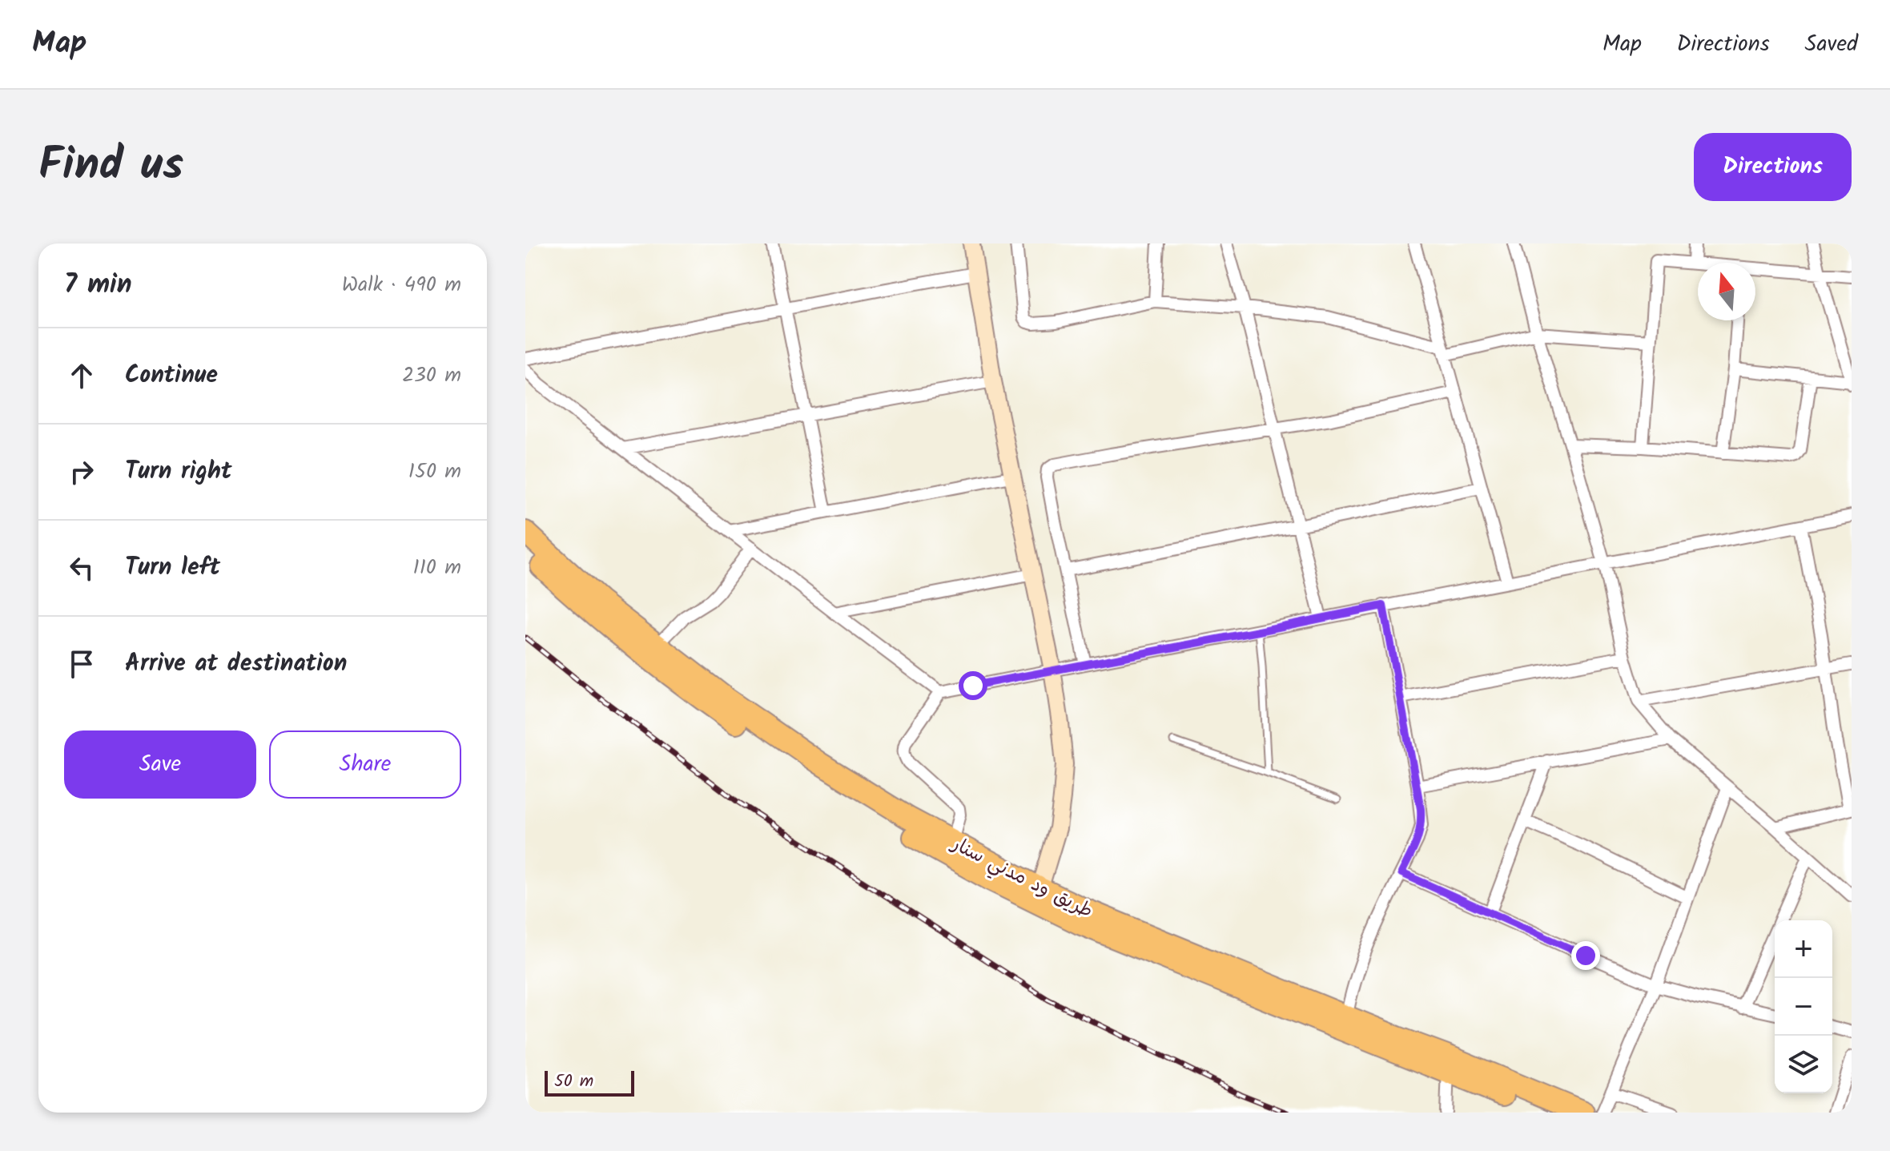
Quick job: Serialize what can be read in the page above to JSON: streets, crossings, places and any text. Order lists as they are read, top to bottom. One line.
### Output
{"streets":{"highway":["طريق ود مدني سنار"]},"scale_bar":"50 m","north":"top","page":{"header":"Map","nav":["Map","Directions","Saved"],"title":"Find us","buttons":["Directions",["Save","Share"]],"heading":["7 min","Walk · 490 m"],"list":[["Continue","230 m"],["Turn right","150 m"],["Turn left","110 m"],"Arrive at destination"],"map_buttons":["+","−"],"scale":"50 m"}}
